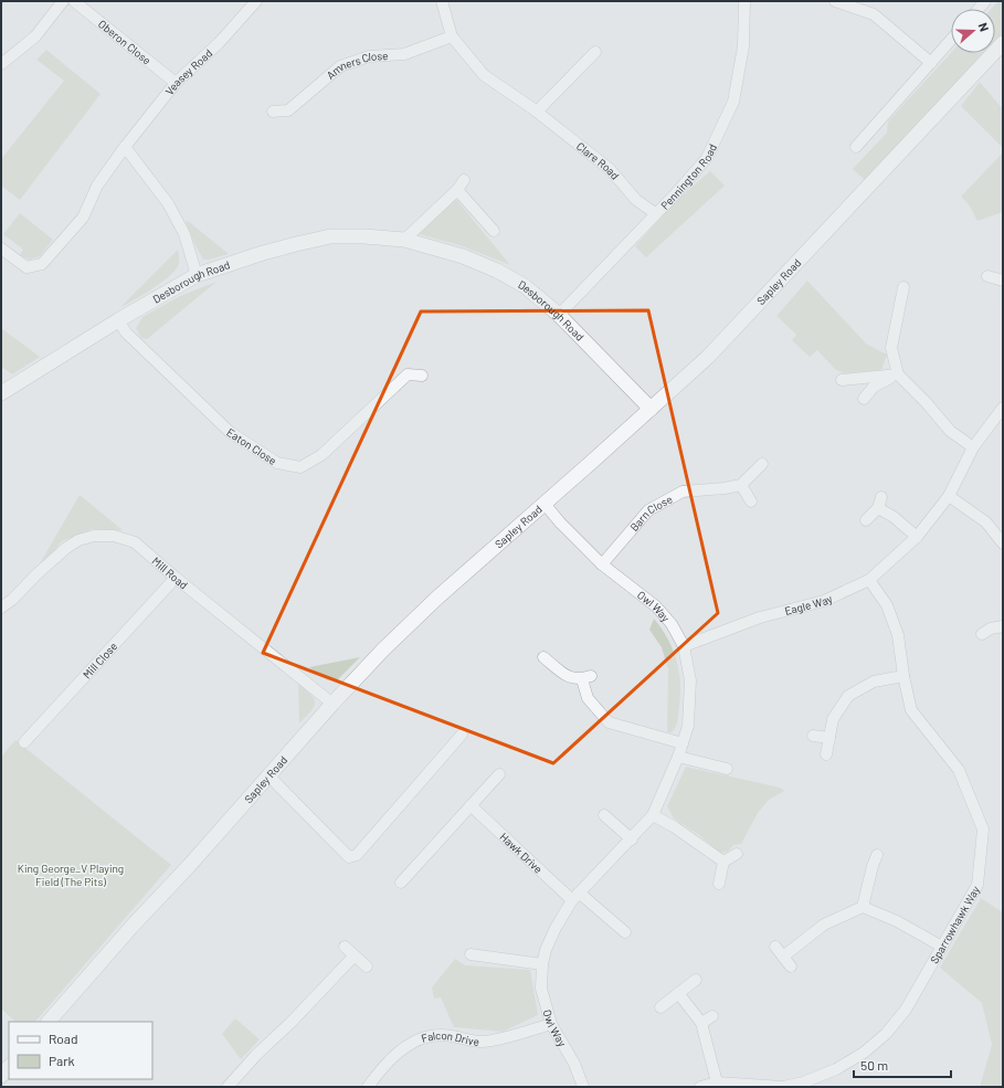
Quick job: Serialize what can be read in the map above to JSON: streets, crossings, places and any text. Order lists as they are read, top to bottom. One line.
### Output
{"streets":{"street":["Oberon Close","Amners Close","Veasey Road","Clare Road","Pennington Road","Desborough Road","Sapley Road","Eaton Close","Barn Close","Mill Road","Eagle Way","Owl Way","Mill Close","Hawk Drive","Sparrowhawk Way","Falcon Drive"]},"crossings":[["Oberon Close","Veasey Road"],["Amners Close","Clare Road"],["Clare Road","Pennington Road"],["Pennington Road","Desborough Road"],["Desborough Road","Sapley Road"],["Desborough Road","Eaton Close"],["Sapley Road","Mill Road"],["Sapley Road","Owl Way"],["Barn Close","Owl Way"],["Mill Road","Mill Close"],["Eagle Way","Owl Way"],["Eagle Way","Sparrowhawk Way"],["Owl Way","Hawk Drive"],["Owl Way","Falcon Drive"]],"parks":["King George_V Playing Field (The Pits)"],"legend":["Road","Park"],"scale_bar":"50 m","north":"right"}
